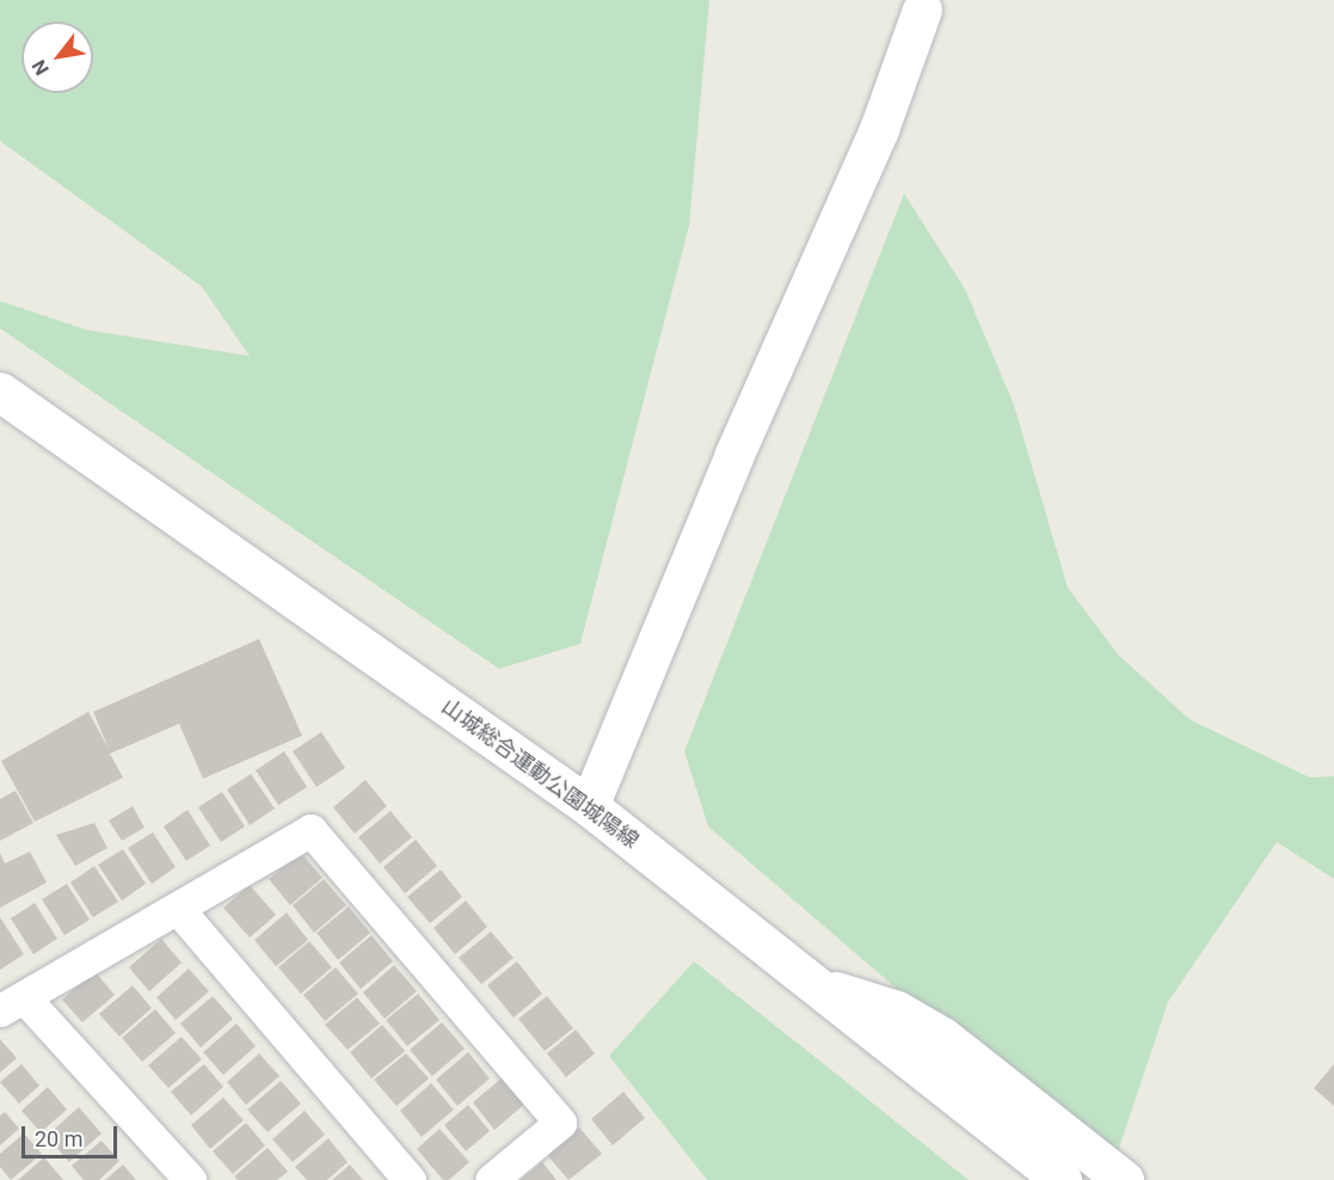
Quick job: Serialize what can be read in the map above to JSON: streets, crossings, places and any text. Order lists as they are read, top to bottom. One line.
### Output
{"streets":{"main road":["山城総合運動公園城陽線"]},"scale_bar":"20 m","north":"bottom left"}
